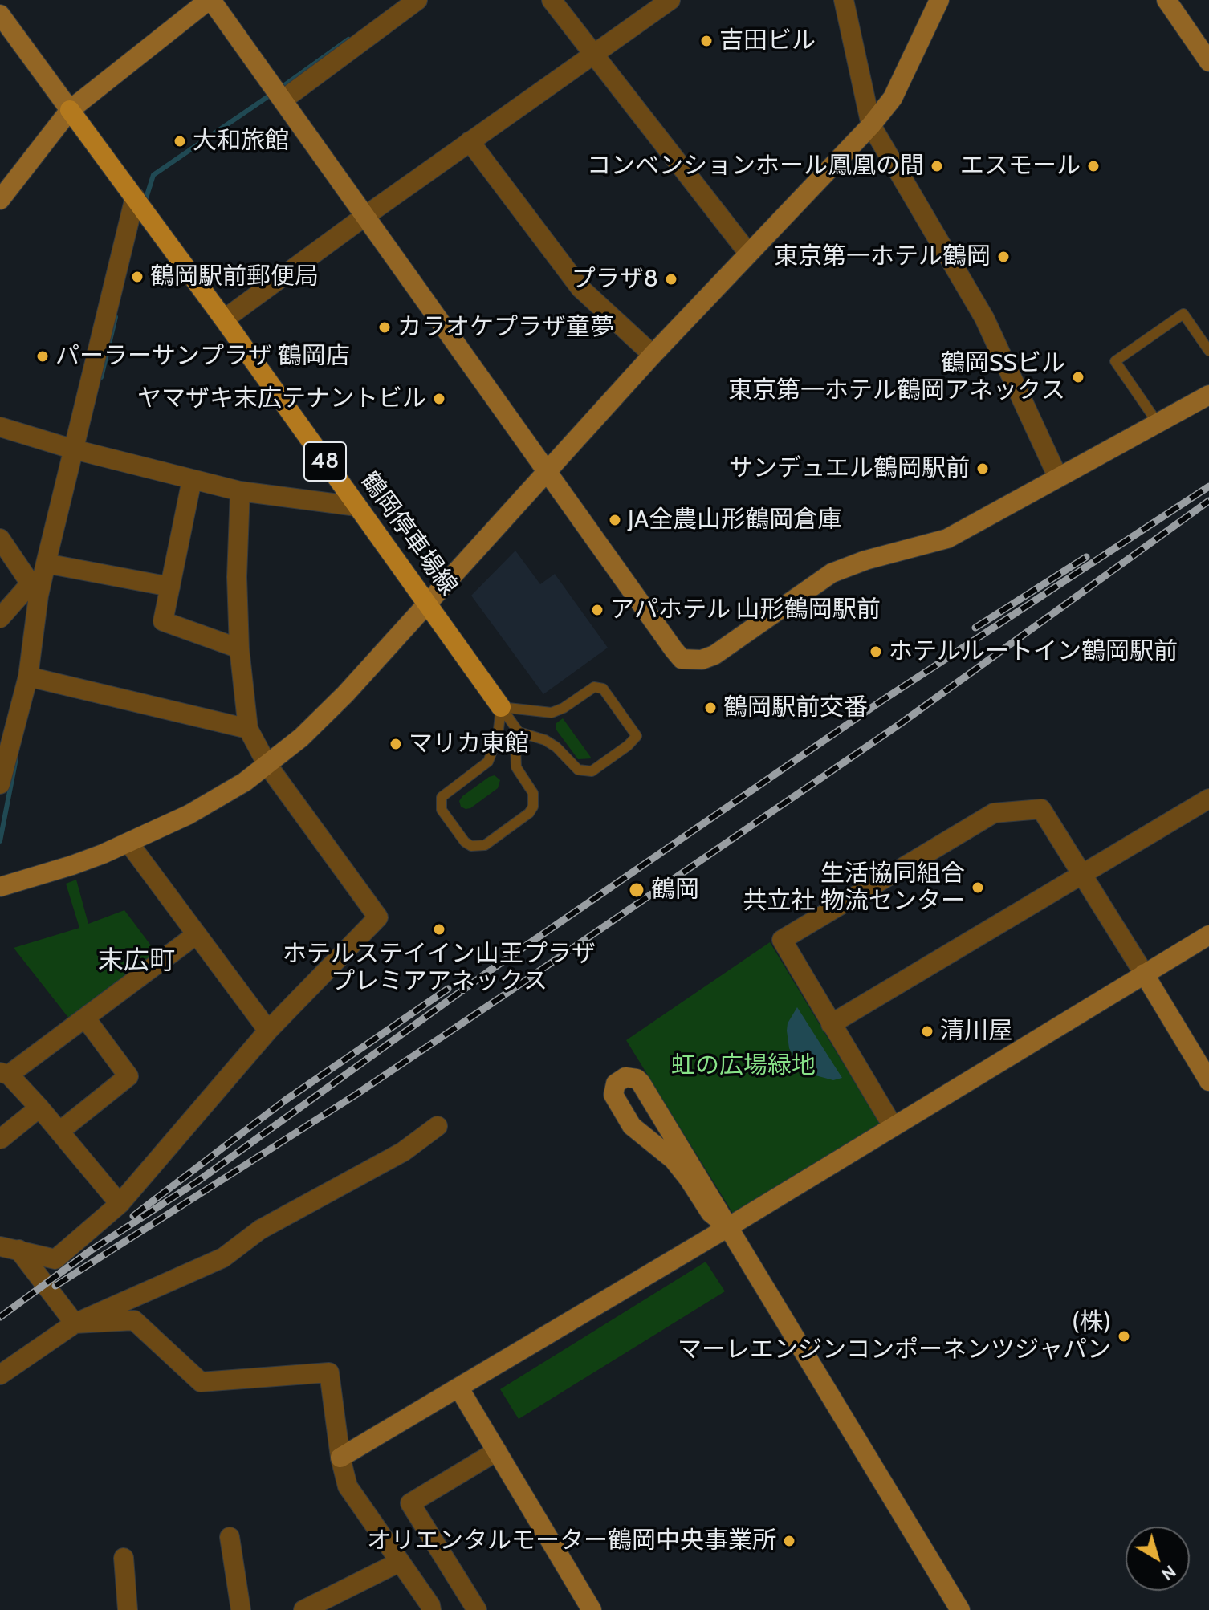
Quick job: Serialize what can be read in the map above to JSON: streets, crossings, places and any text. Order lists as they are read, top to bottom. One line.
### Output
{"streets":{"main road":["48","鶴岡停車場線"]},"districts":["末広町"],"parks":["虹の広場緑地"],"places":["吉田ビル","大和旅館","コンベンションホール鳳凰の間","エスモール","東京第一ホテル鶴岡","鶴岡駅前郵便局","プラザ8","カラオケプラザ童夢","パーラーサンプラザ 鶴岡店","鶴岡SSビル 東京第一ホテル鶴岡アネックス","ヤマザキ末広テナントビル","サンデュエル鶴岡駅前","JA全農山形鶴岡倉庫","アパホテル 山形鶴岡駅前","ホテルルートイン鶴岡駅前","鶴岡駅前交番","マリカ東館","生活協同組合 共立社 物流センター","鶴岡","ホテルステイイン山王プラザ プレミアアネックス","清川屋","(株) マーレエンジンコンポーネンツジャパン","オリエンタルモーター鶴岡中央事業所"],"north":"bottom right"}
